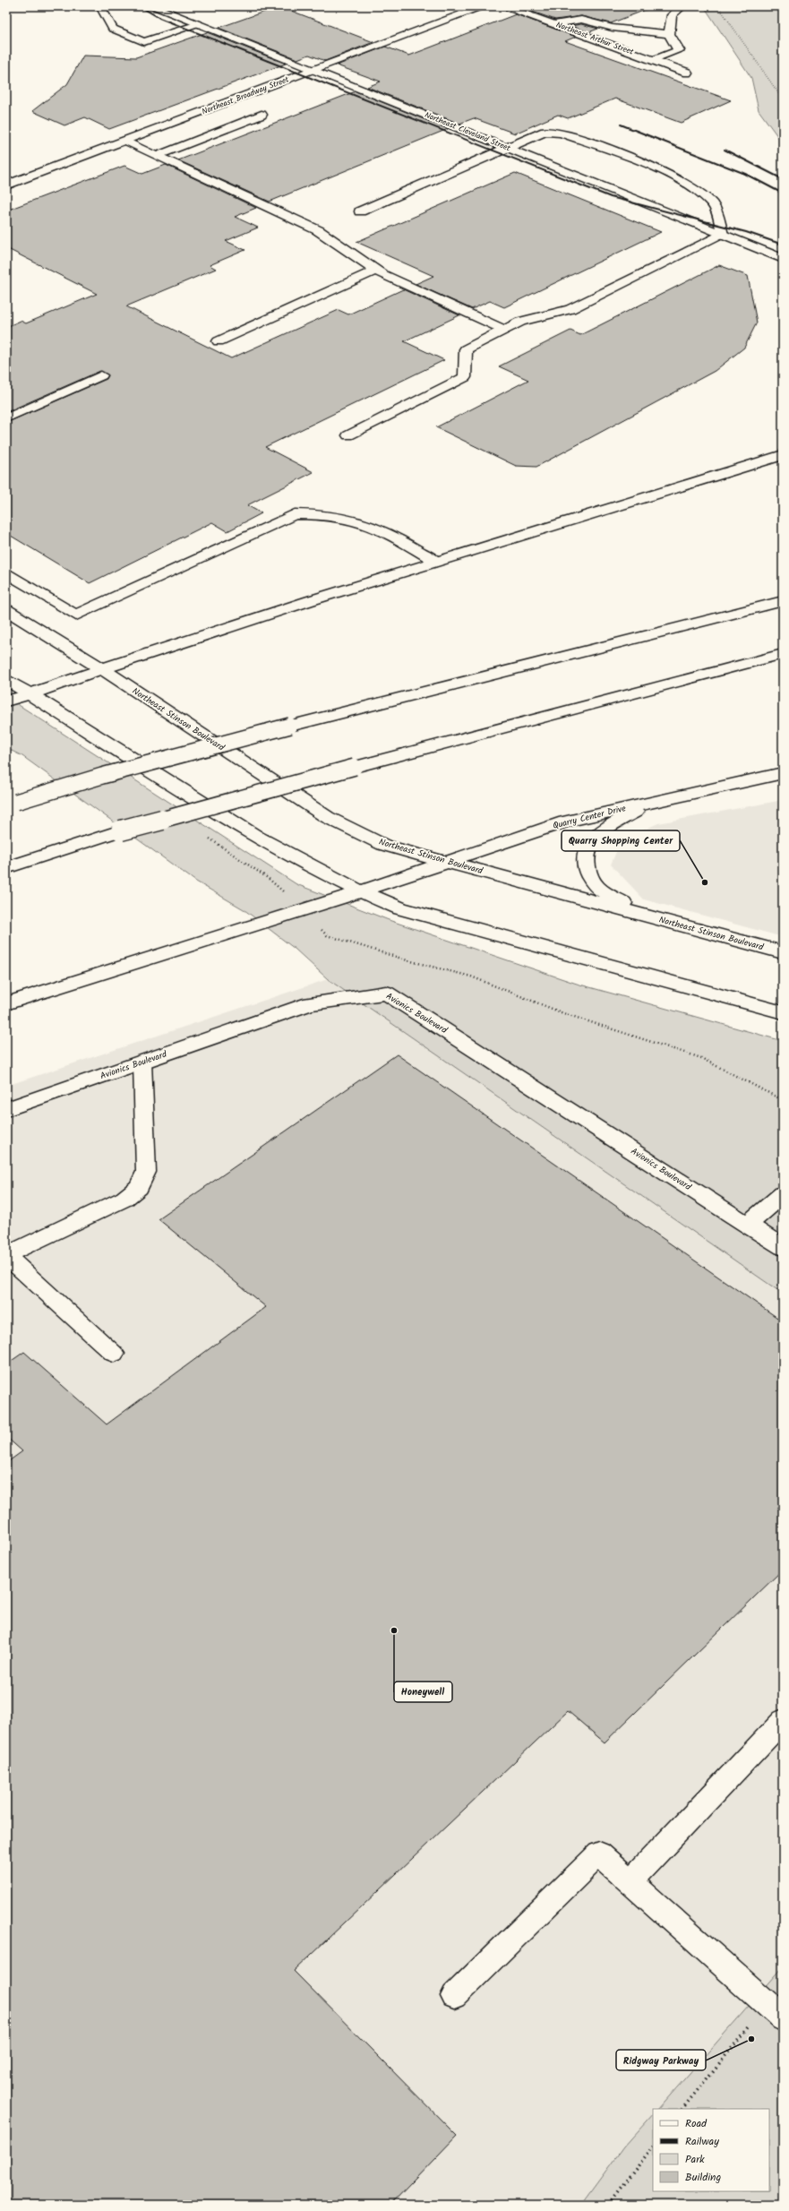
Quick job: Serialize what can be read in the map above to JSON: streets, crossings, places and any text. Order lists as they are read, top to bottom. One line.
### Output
{"streets":{"main road":["Northeast Arthur Street","Northeast Broadway Street","Northeast Cleveland Street","Northeast Stinson Boulevard","Quarry Center Drive","Avionics Boulevard"]},"crossings":[["Northeast Broadway Street","Northeast Cleveland Street"],["Northeast Stinson Boulevard","Quarry Center Drive"]],"places":["Quarry Shopping Center","Honeywell","Ridgway Parkway"],"legend":["Road","Railway","Park","Building"]}
